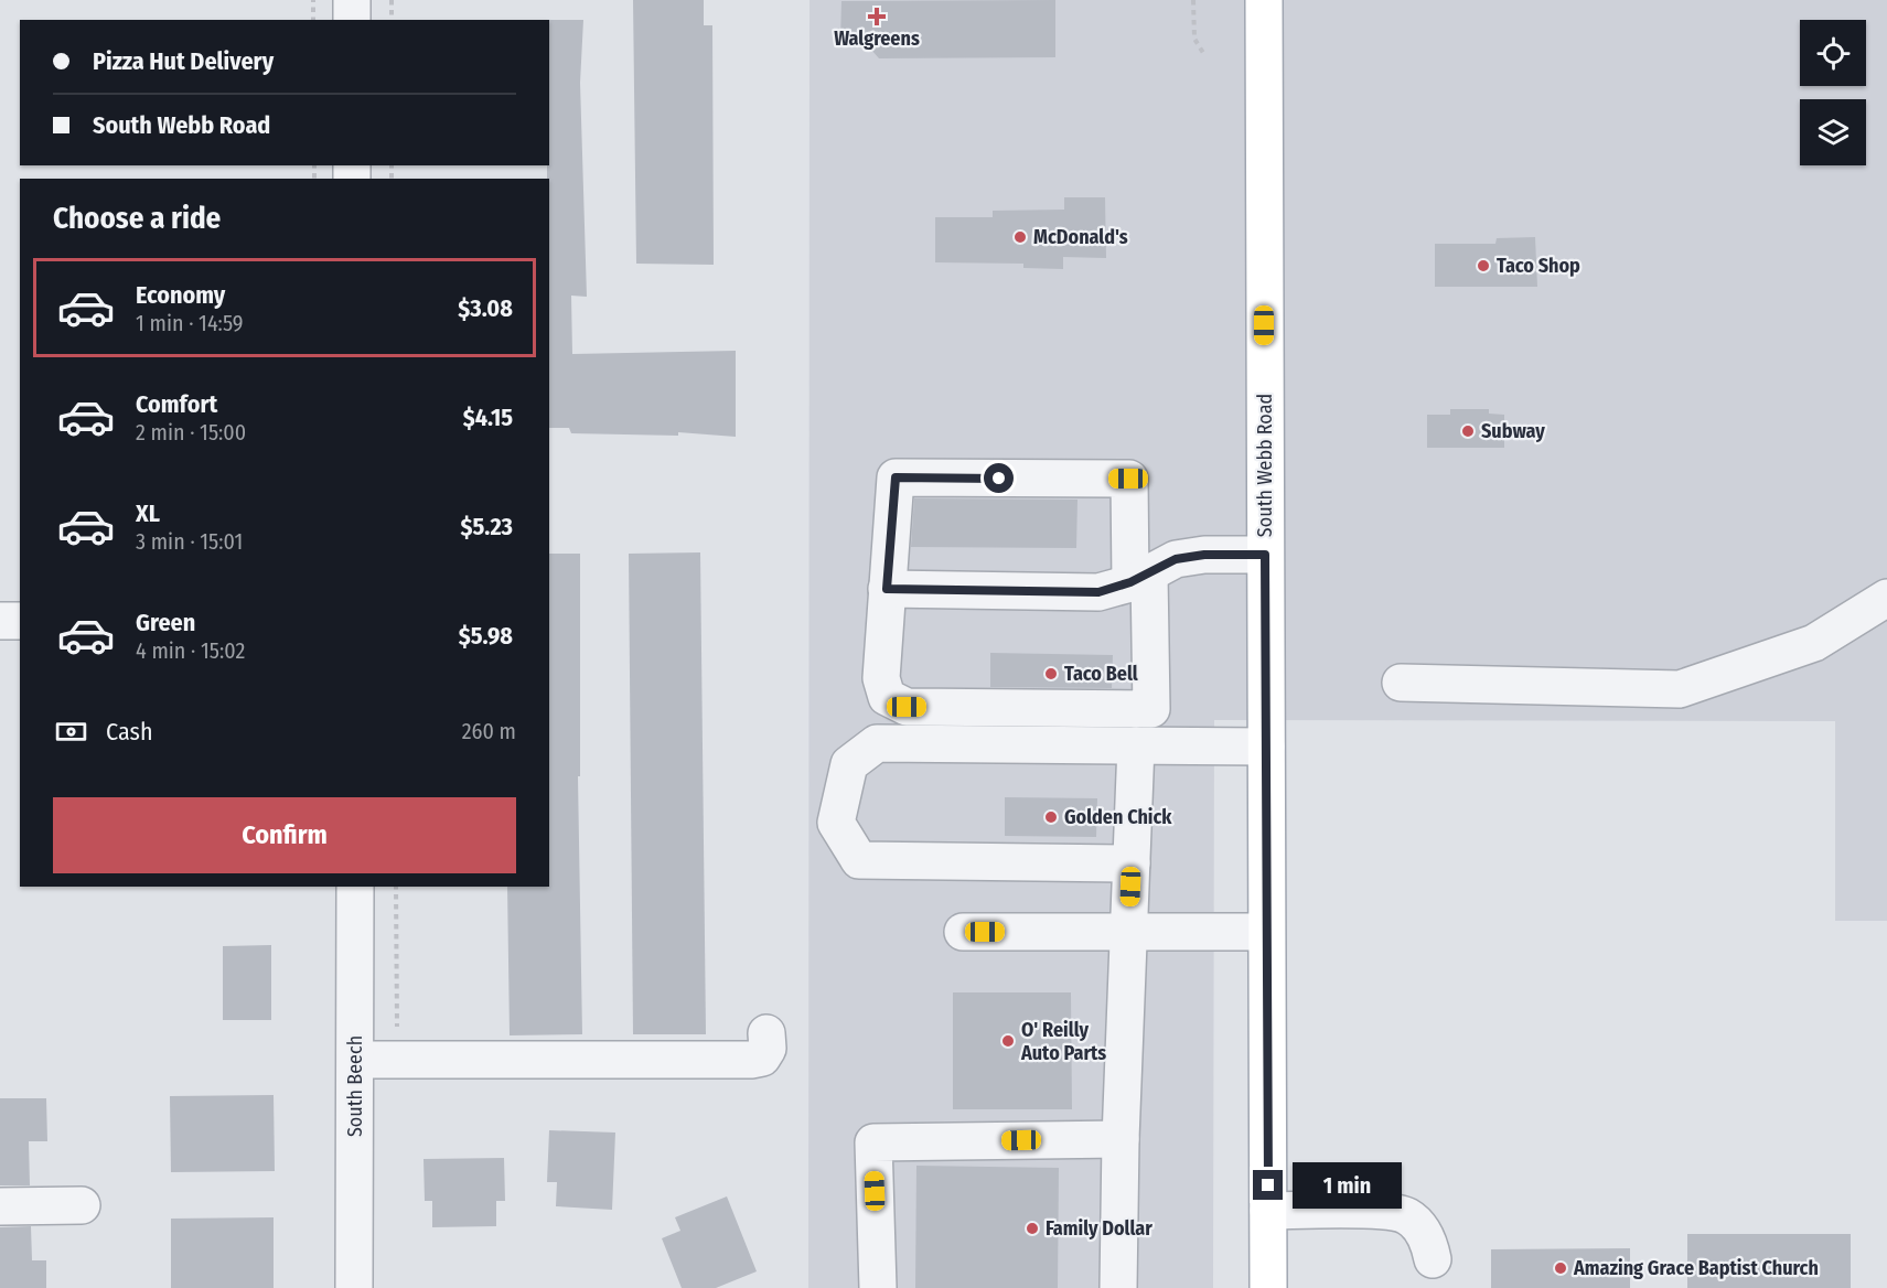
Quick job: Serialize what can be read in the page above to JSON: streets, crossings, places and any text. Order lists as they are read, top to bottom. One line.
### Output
{"streets":{"main road":["South Webb Road"],"street":["South Beech"]},"places":{"health":["Walgreens"],"other":["McDonald's","Taco Shop","Subway","Taco Bell","Golden Chick","O' Reilly Auto Parts","Family Dollar","Amazing Grace Baptist Church"]},"page":{"banner":["Pizza Hut Delivery","South Webb Road"],"heading":"Choose a ride","list":[{"name":"Economy","note":"1 min · 14:59","value":"$3.08"},{"name":"Comfort","note":"2 min · 15:00","value":"$4.15"},{"name":"XL","note":"3 min · 15:01","value":"$5.23"},{"name":"Green","note":"4 min · 15:02","value":"$5.98"}],"pay":["Cash","260 m"],"buttons":"Confirm","bubble":"1 min"}}
